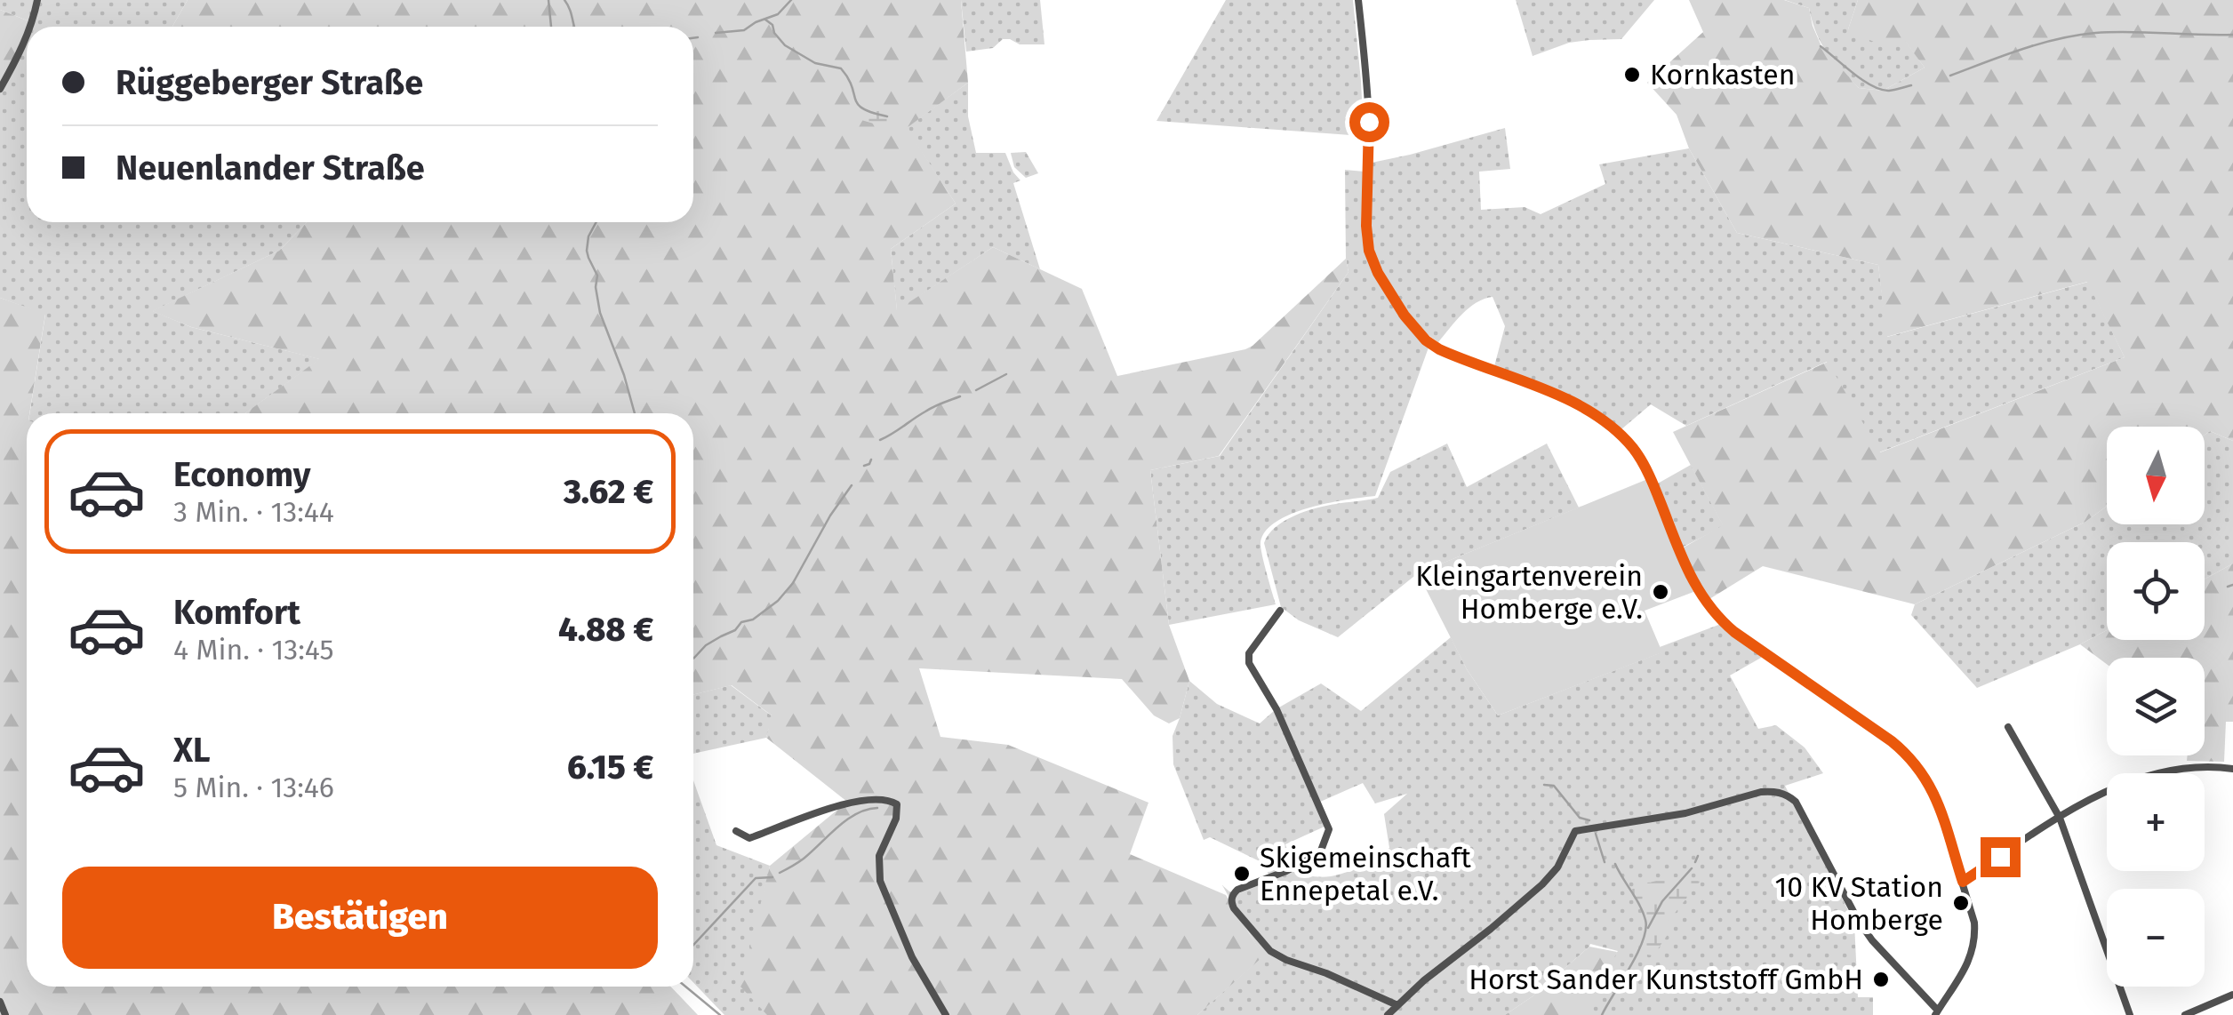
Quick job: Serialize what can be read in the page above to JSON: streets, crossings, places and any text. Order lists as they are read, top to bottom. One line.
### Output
{"places":["Kornkasten","Kleingartenverein Homberge e.V.","Skigemeinschaft Ennepetal e.V.","10 KV Station Homberge","Horst Sander Kunststoff GmbH"],"north":"bottom","page":{"banner":["Rüggeberger Straße","Neuenlander Straße"],"map_buttons":["+","−"],"list":[{"name":"Economy","note":"3 Min. · 13:44","value":"3.62 €"},{"name":"Komfort","note":"4 Min. · 13:45","value":"4.88 €"},{"name":"XL","note":"5 Min. · 13:46","value":"6.15 €"}],"buttons":"Bestätigen"}}
